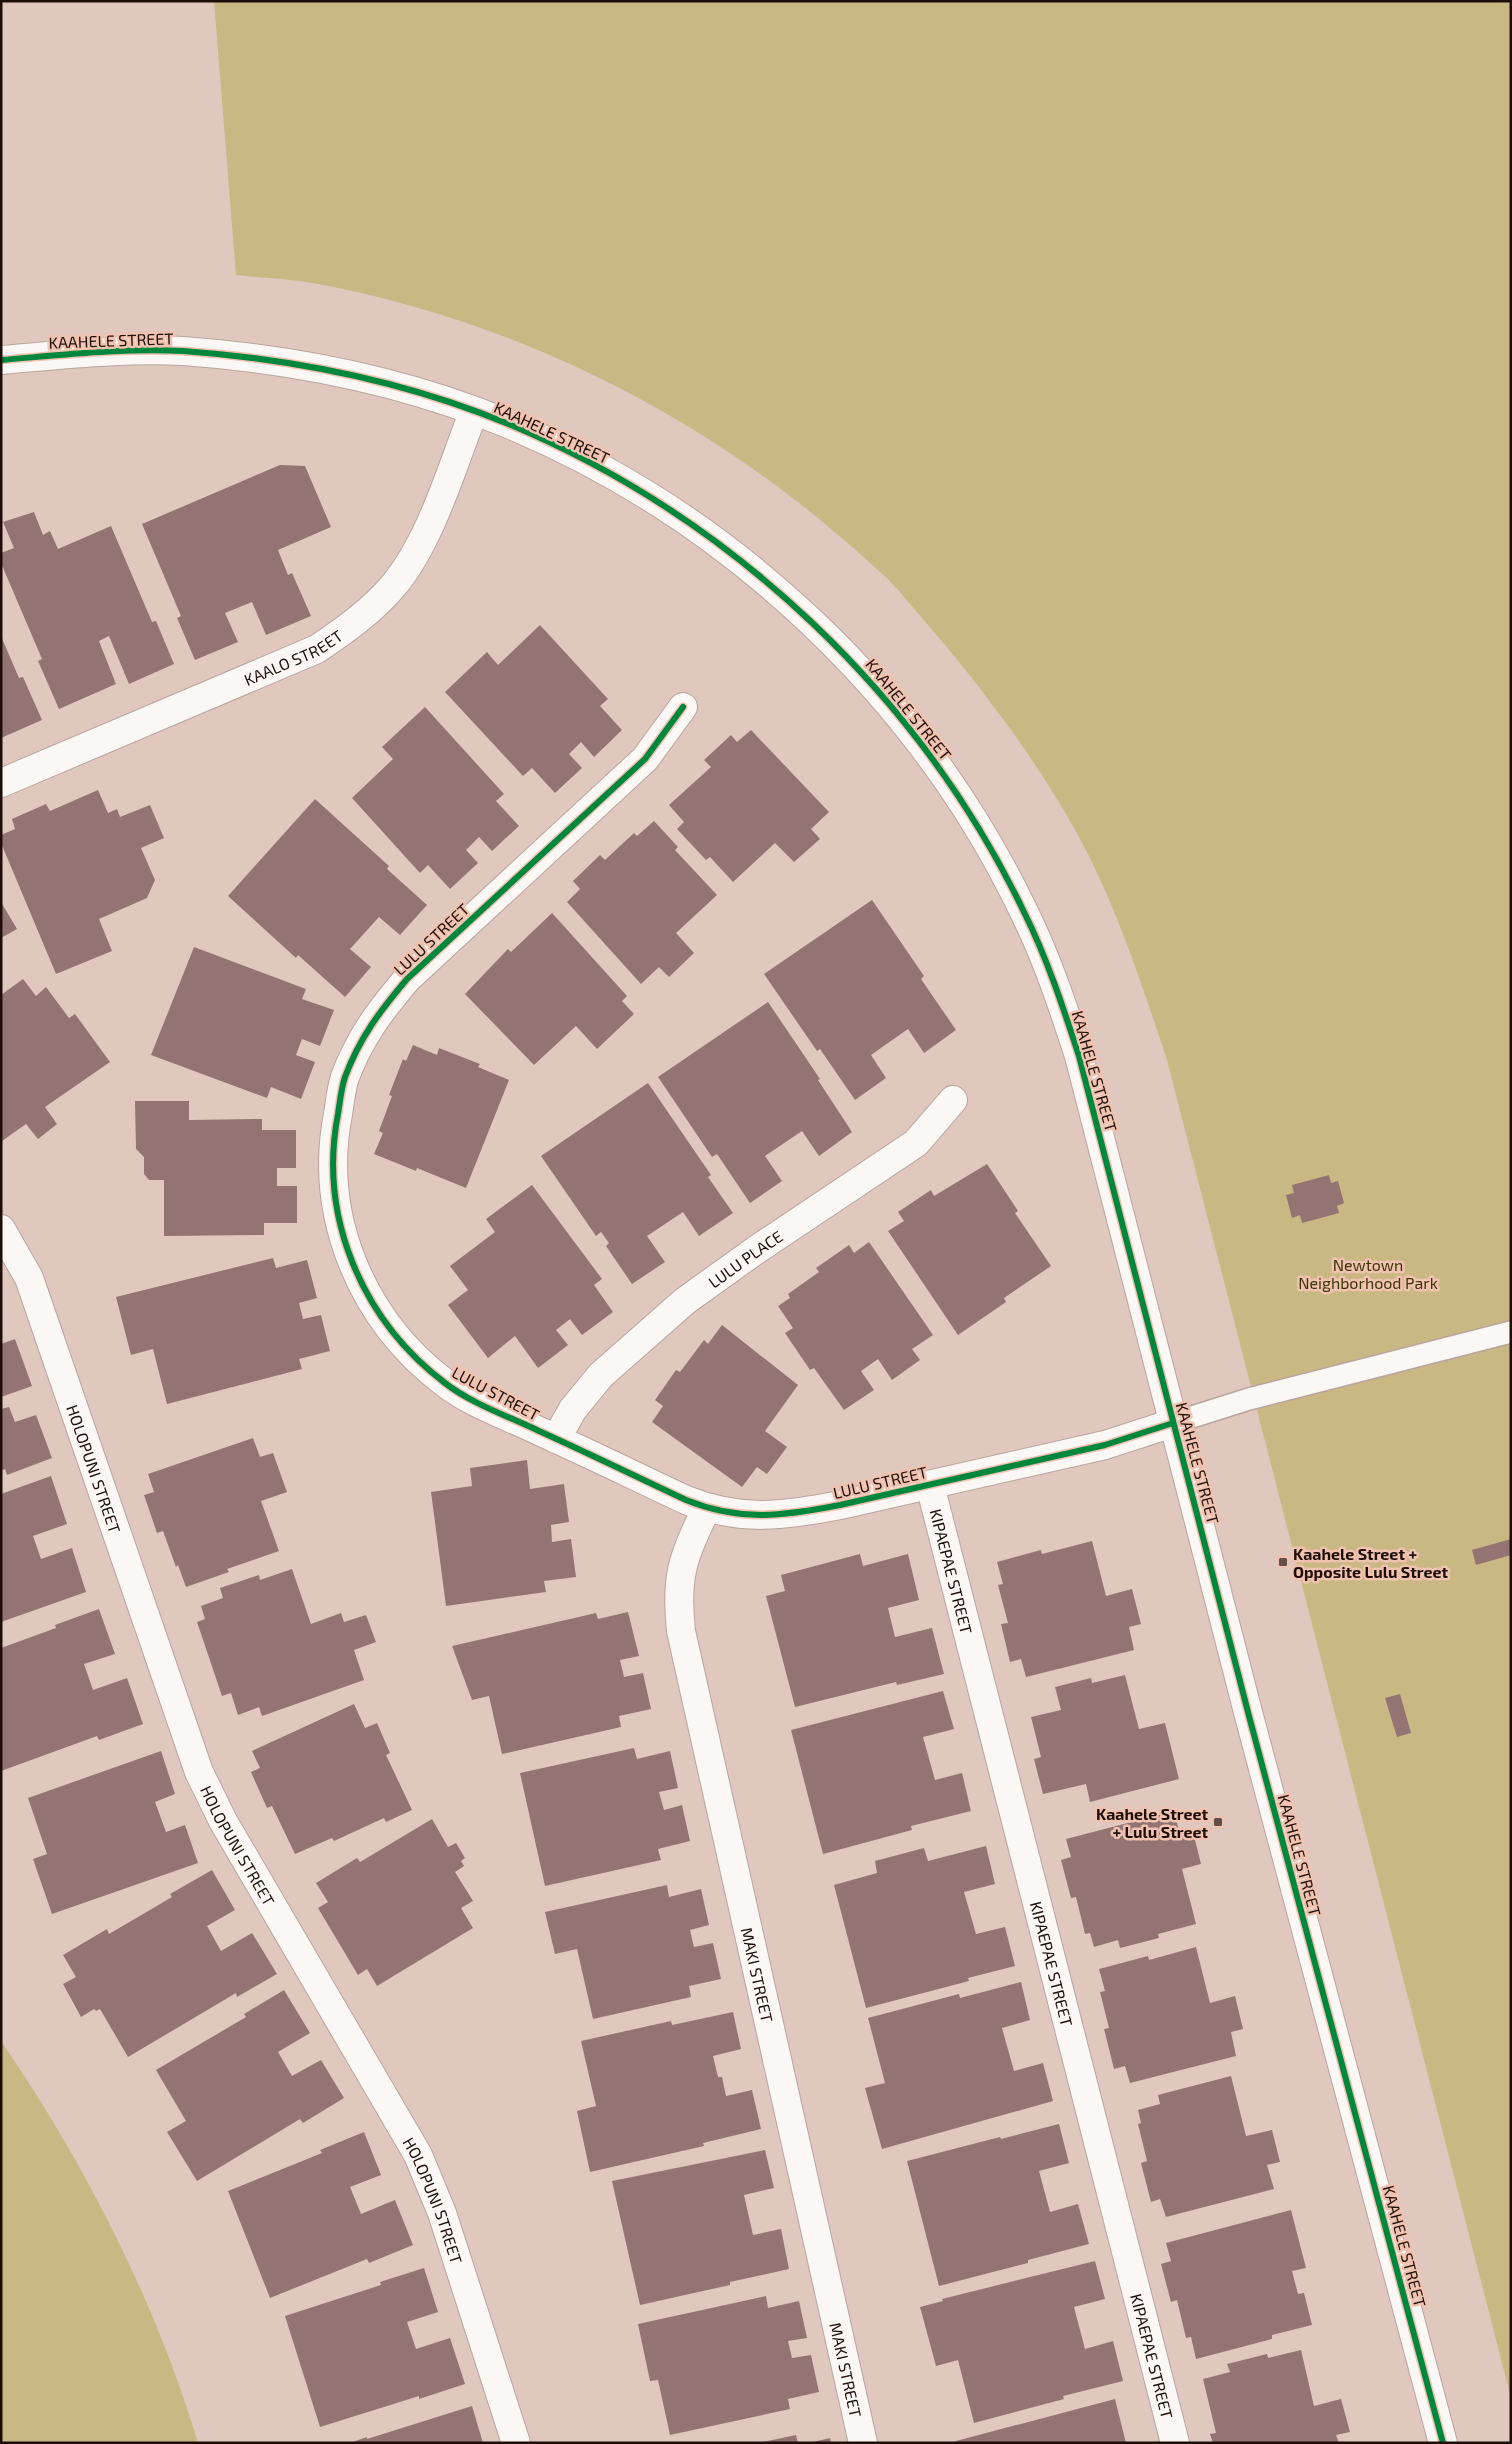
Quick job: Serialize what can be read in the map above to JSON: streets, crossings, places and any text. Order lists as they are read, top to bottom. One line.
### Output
{"streets":{"street":["KAAHELE STREET","KAALO STREET","LULU STREET","LULU PLACE","HOLOPUNI STREET","KIPAEPAE STREET","MAKI STREET"]},"crossings":[["KAAHELE STREET","KAALO STREET"],["KAAHELE STREET","LULU STREET"],["LULU STREET","LULU PLACE"],["LULU STREET","KIPAEPAE STREET"],["LULU STREET","MAKI STREET"]],"parks":["Newtown Neighborhood Park"],"places":{"transit":["Kaahele Street + Opposite Lulu Street","Kaahele Street + Lulu Street"]}}
